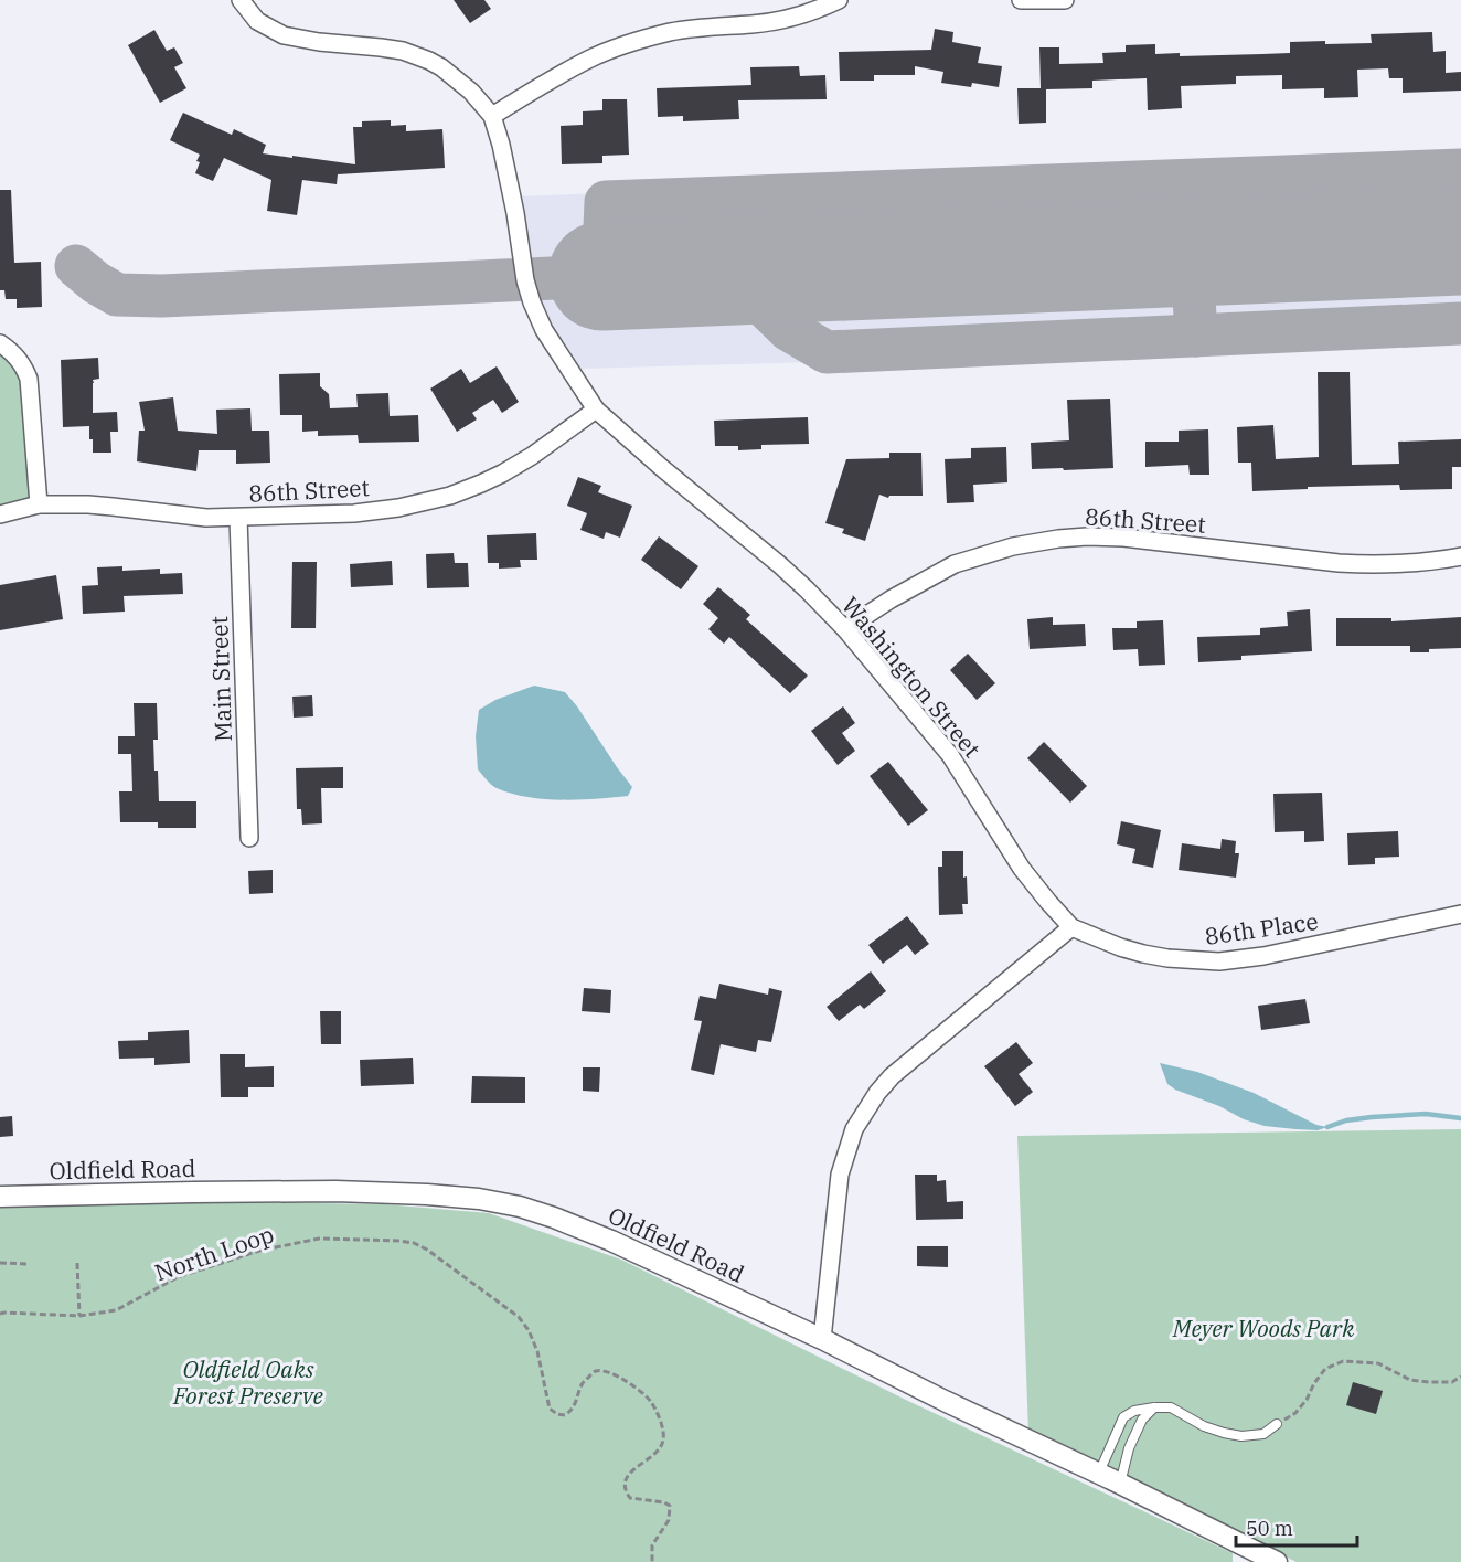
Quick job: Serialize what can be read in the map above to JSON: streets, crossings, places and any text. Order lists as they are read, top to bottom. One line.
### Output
{"streets":{"street":["86th Street","Washington Street","Main Street","86th Place","Oldfield Road"],"path":["North Loop"]},"crossings":[["86th Street","Washington Street"],["86th Street","Main Street"],["Washington Street","86th Place"]],"parks":["Meyer Woods Park","Oldfield Oaks Forest Preserve"],"scale_bar":"50 m"}
